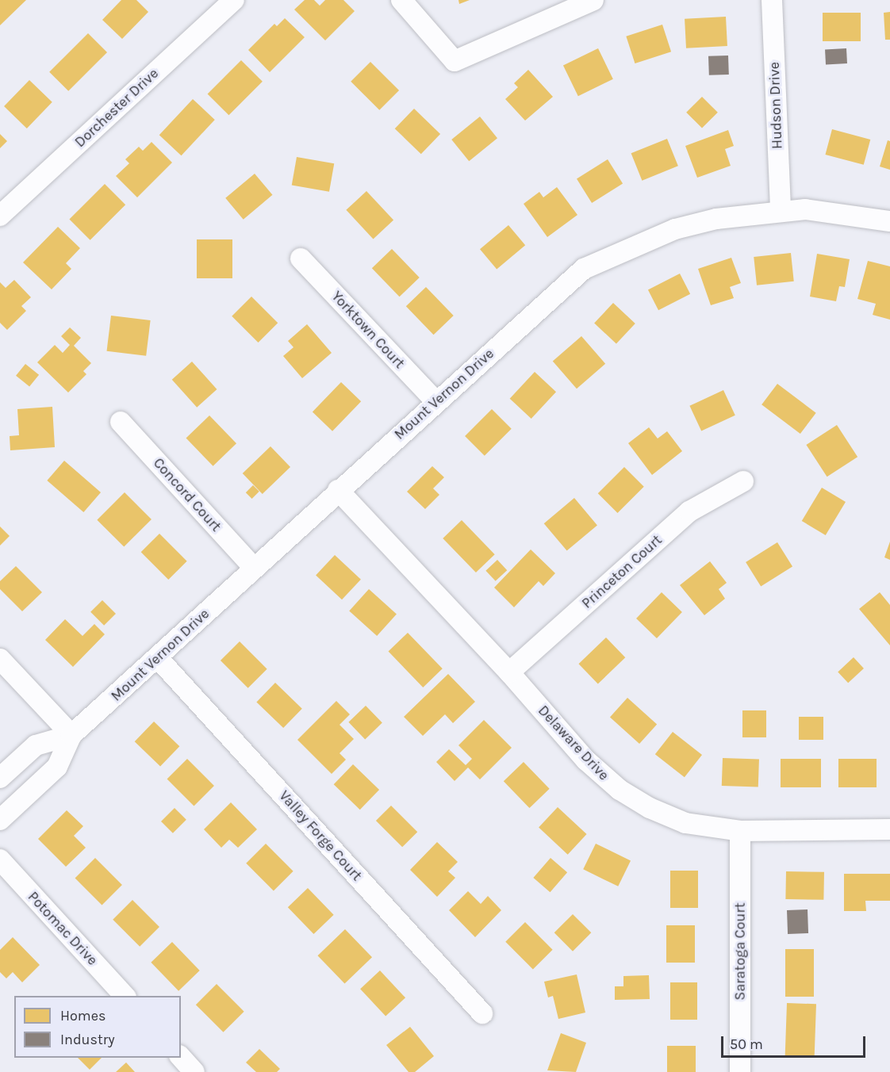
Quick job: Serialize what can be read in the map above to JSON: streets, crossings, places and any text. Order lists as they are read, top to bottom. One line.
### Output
{"streets":{"street":["Hudson Drive","Dorchester Drive","Yorktown Court","Mount Vernon Drive","Concord Court","Princeton Court","Delaware Drive","Valley Forge Court","Potomac Drive","Saratoga Court"]},"crossings":[["Hudson Drive","Mount Vernon Drive"],["Yorktown Court","Mount Vernon Drive"],["Mount Vernon Drive","Concord Court"],["Mount Vernon Drive","Delaware Drive"],["Mount Vernon Drive","Valley Forge Court"],["Princeton Court","Delaware Drive"],["Delaware Drive","Saratoga Court"]],"legend":["Homes","Industry"],"scale_bar":"50 m"}
